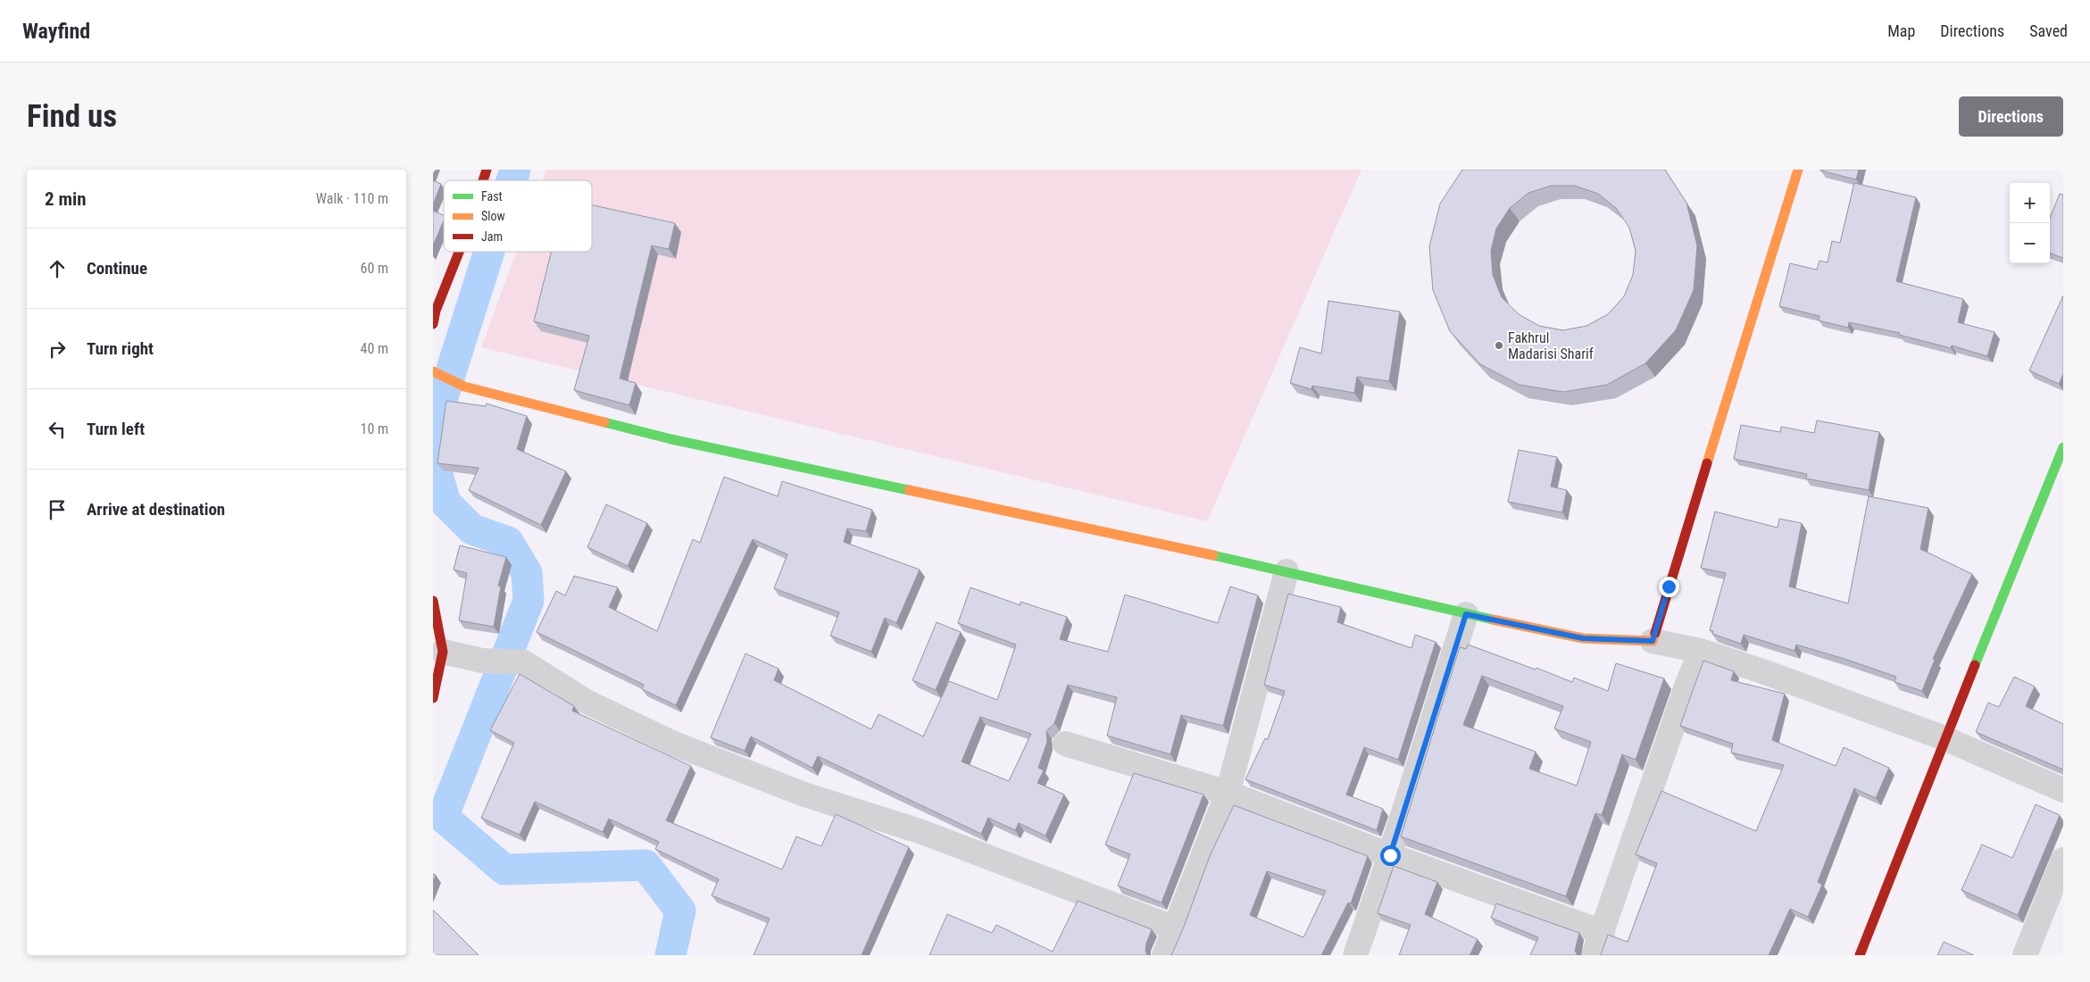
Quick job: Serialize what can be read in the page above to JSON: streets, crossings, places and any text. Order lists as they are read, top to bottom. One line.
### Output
{"places":["Fakhrul Madarisi Sharif"],"legend":["Fast","Slow","Jam"],"page":{"header":"Wayfind","nav":["Map","Directions","Saved"],"buttons":"Directions","title":"Find us","heading":["2 min","Walk · 110 m"],"map_buttons":["+","−"],"list":[["Continue","60 m"],["Turn right","40 m"],["Turn left","10 m"],"Arrive at destination"]}}
